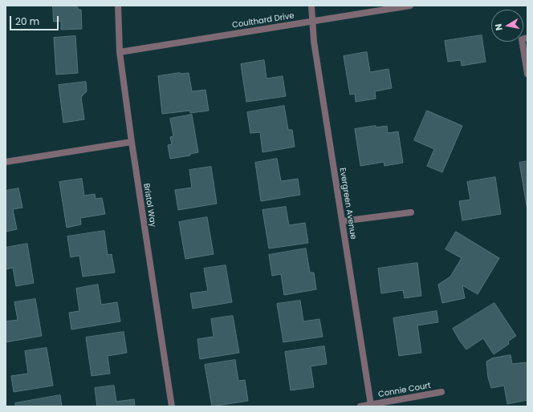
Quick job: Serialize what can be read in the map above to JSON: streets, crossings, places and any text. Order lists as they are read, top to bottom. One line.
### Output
{"streets":{"street":["Coulthard Drive","Evergreen Avenue","Bristol Way","Connie Court"]},"crossings":[["Coulthard Drive","Evergreen Avenue"],["Coulthard Drive","Bristol Way"],["Evergreen Avenue","Connie Court"]],"scale_bar":"20 m","north":"left"}
